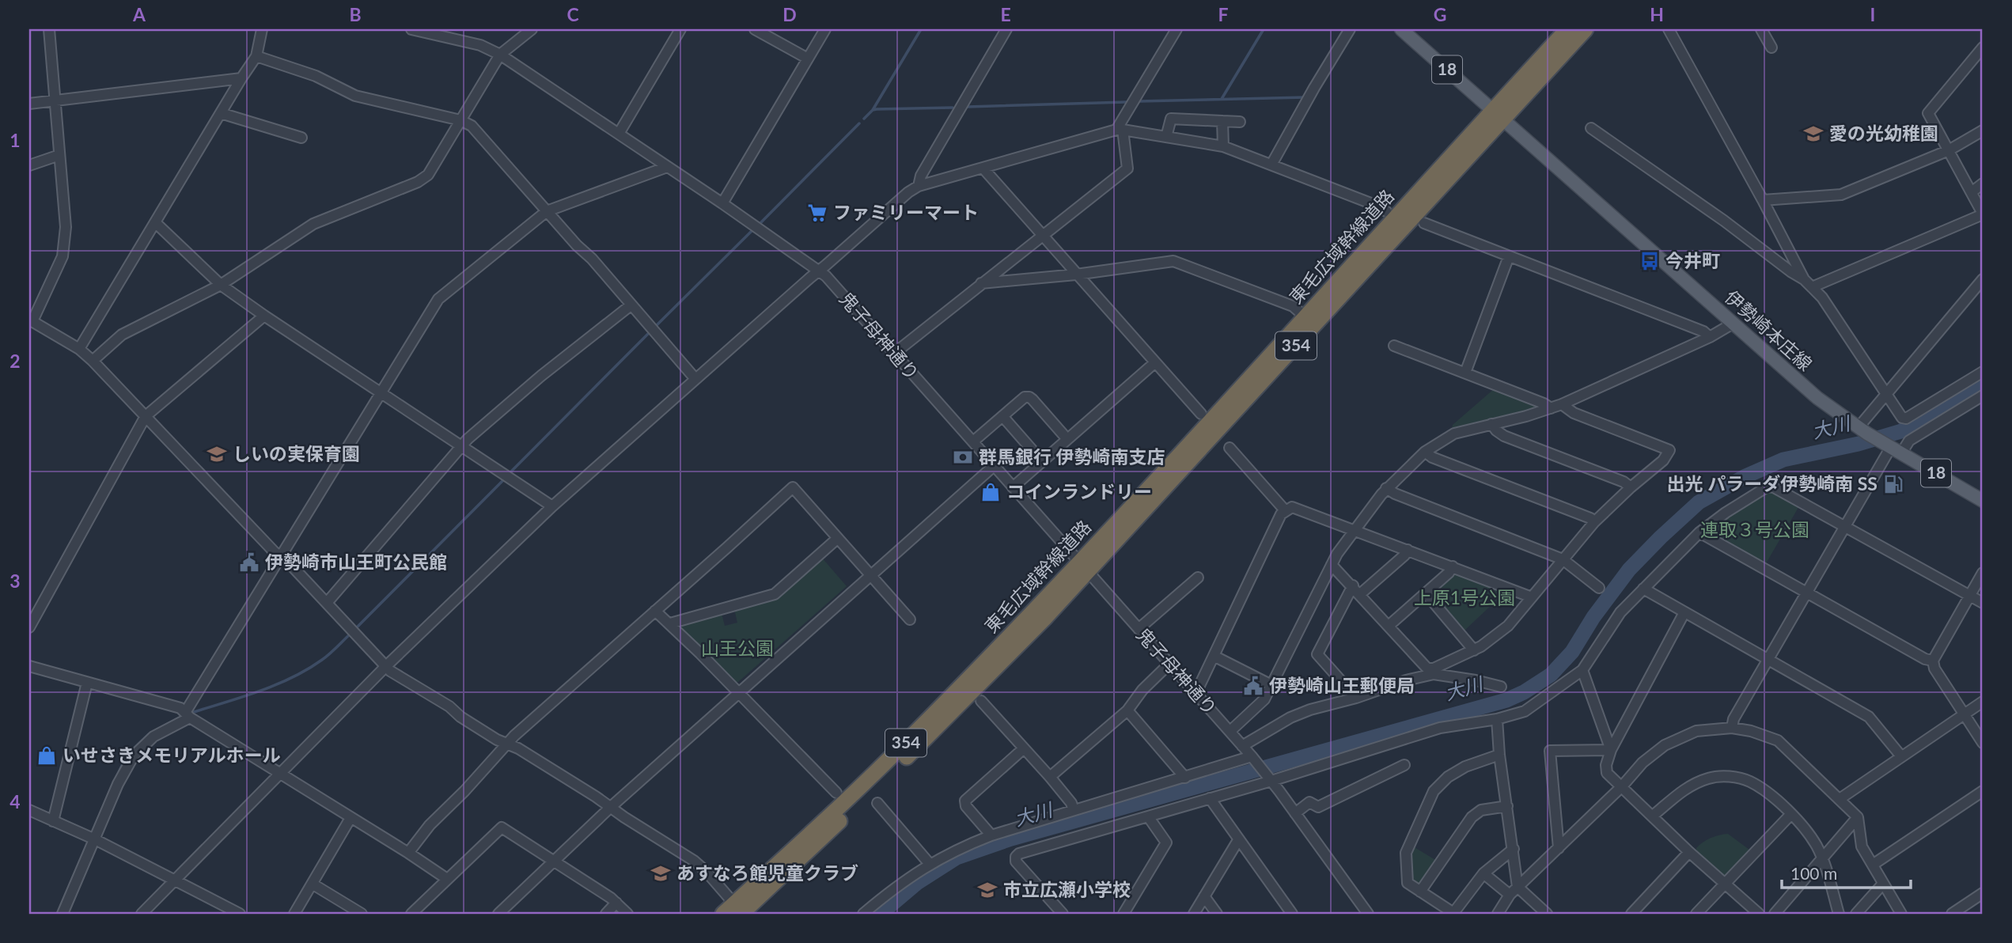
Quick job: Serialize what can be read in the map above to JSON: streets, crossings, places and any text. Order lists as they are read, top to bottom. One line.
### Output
{"streets":{"highway":["東毛広域幹線道路","354"],"main road":["18","伊勢崎本庄線"],"street":["鬼子母神通り"]},"crossings":[["東毛広域幹線道路","伊勢崎本庄線"],["東毛広域幹線道路","鬼子母神通り"]],"water":["大川"],"parks":["連取３号公園","上原1号公園","山王公園"],"places":{"school or university":["愛の光幼稚園","しいの実保育園","あすなろ館児童クラブ","市立広瀬小学校"],"supermarket":["ファミリーマート"],"bus stop":["今井町"],"bank":["群馬銀行 伊勢崎南支店"],"fuel station":["出光 パラーダ伊勢崎南 SS"],"shop":["コインランドリー","いせさきメモリアルホール"],"public building":["伊勢崎市山王町公民館","伊勢崎山王郵便局"]},"scale_bar":"100 m","grid":{"columns":["A","B","C","D","E","F","G","H","I"],"rows":["1","2","3","4"]}}
